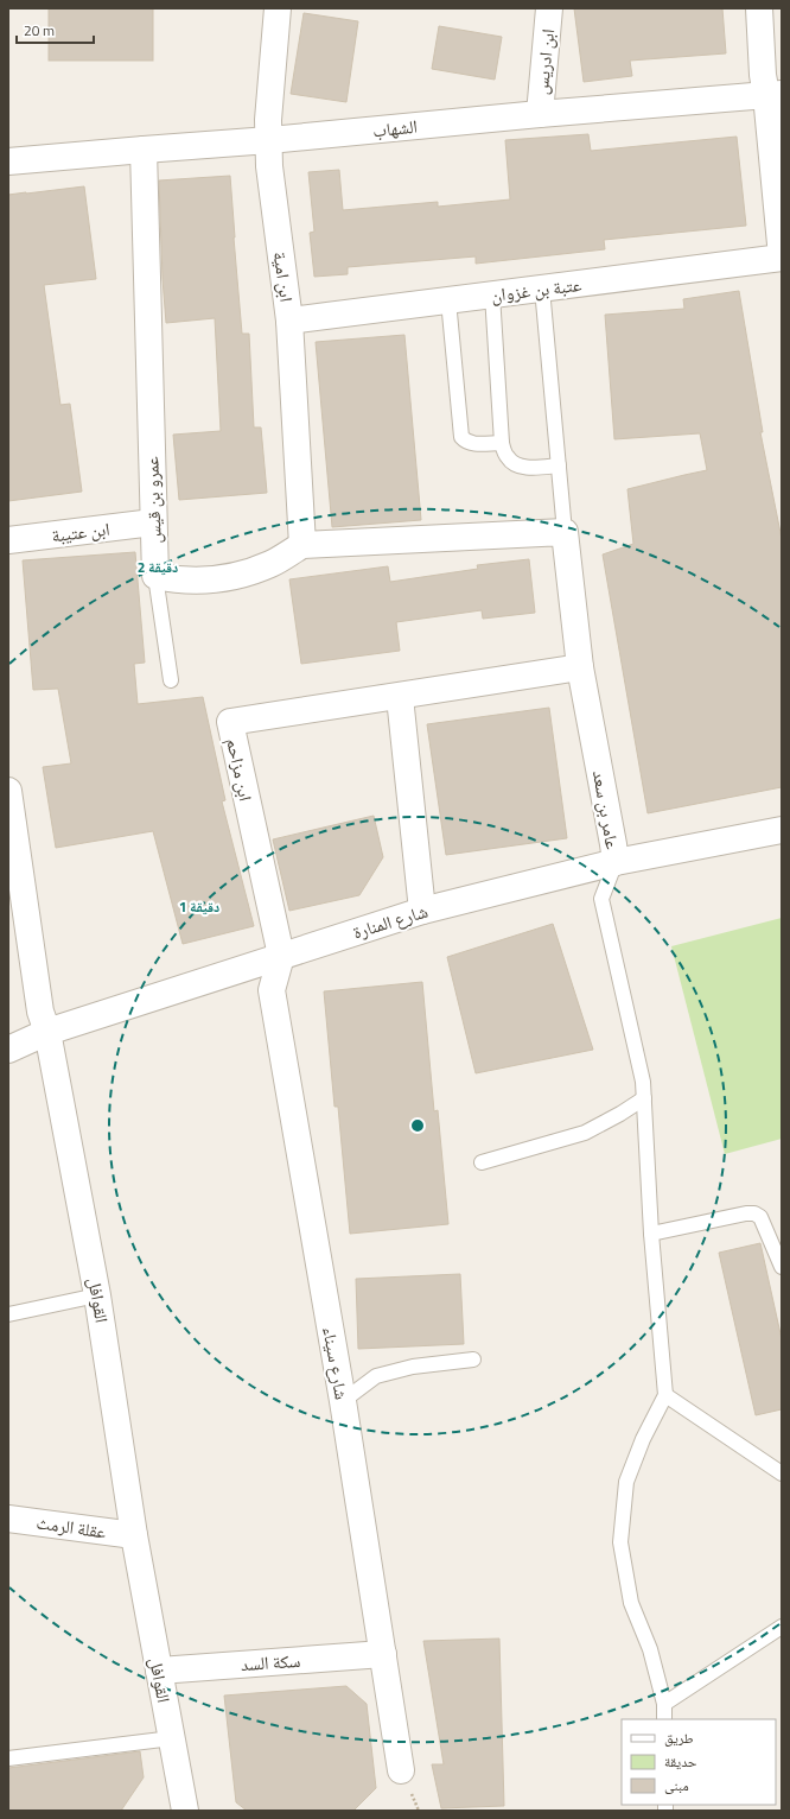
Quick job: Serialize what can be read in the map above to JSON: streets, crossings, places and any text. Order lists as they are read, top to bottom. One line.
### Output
{"streets":{"street":["ابن ادريس","الشهاب","ابن امية","عتبة بن غزوان","عمرو بن قيس","ابن عتيبة","ابن مزاحم","عامر بن سعد","شارع المنارة","القوافل","شارع سيناء","عقلة الرمث","سكة السد"]},"crossings":[["ابن ادريس","الشهاب"],["الشهاب","ابن امية"],["الشهاب","عمرو بن قيس"],["ابن امية","عتبة بن غزوان"],["عمرو بن قيس","ابن عتيبة"],["ابن مزاحم","عامر بن سعد"],["ابن مزاحم","شارع المنارة"],["ابن مزاحم","شارع سيناء"],["عامر بن سعد","شارع المنارة"],["شارع المنارة","القوافل"],["شارع المنارة","شارع سيناء"],["القوافل","عقلة الرمث"],["القوافل","سكة السد"],["شارع سيناء","سكة السد"]],"legend":["طريق","حديقة","مبنى"],"scale_bar":"20 m","rings":["2 دقيقة","1 دقيقة"]}
